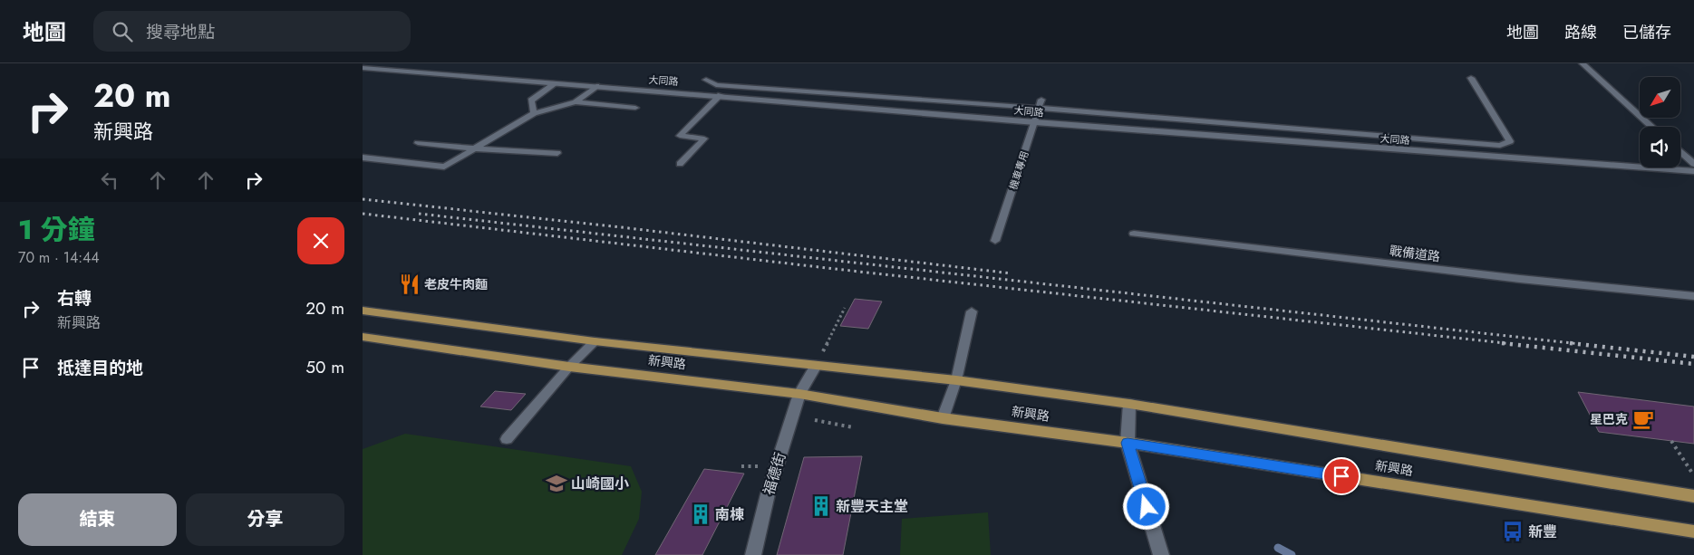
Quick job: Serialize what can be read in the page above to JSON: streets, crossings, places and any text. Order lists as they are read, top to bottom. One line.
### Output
{"streets":{"main road":["新興路"],"street":["大同路","戰備道路","福德街"],"lane":["機車專用"]},"crossings":[["大同路","機車專用"],["新興路","福德街"]],"places":{"restaurant":["老皮牛肉麵"],"cafe":["星巴克"],"school or university":["山崎國小"],"building":["新豐天主堂","南棟"],"bus stop":["新豐"]},"north":"bottom left","page":{"header":"地圖","search":"搜尋地點","nav":["地圖","路線","已儲存"],"turn":["20 m","新興路"],"heading":["1 分鐘","70 m · 14:44"],"list":[{"name":"右轉","note":"新興路","value":"20 m"},{"name":"抵達目的地","value":"50 m"}],"buttons":["結束","分享"]}}
